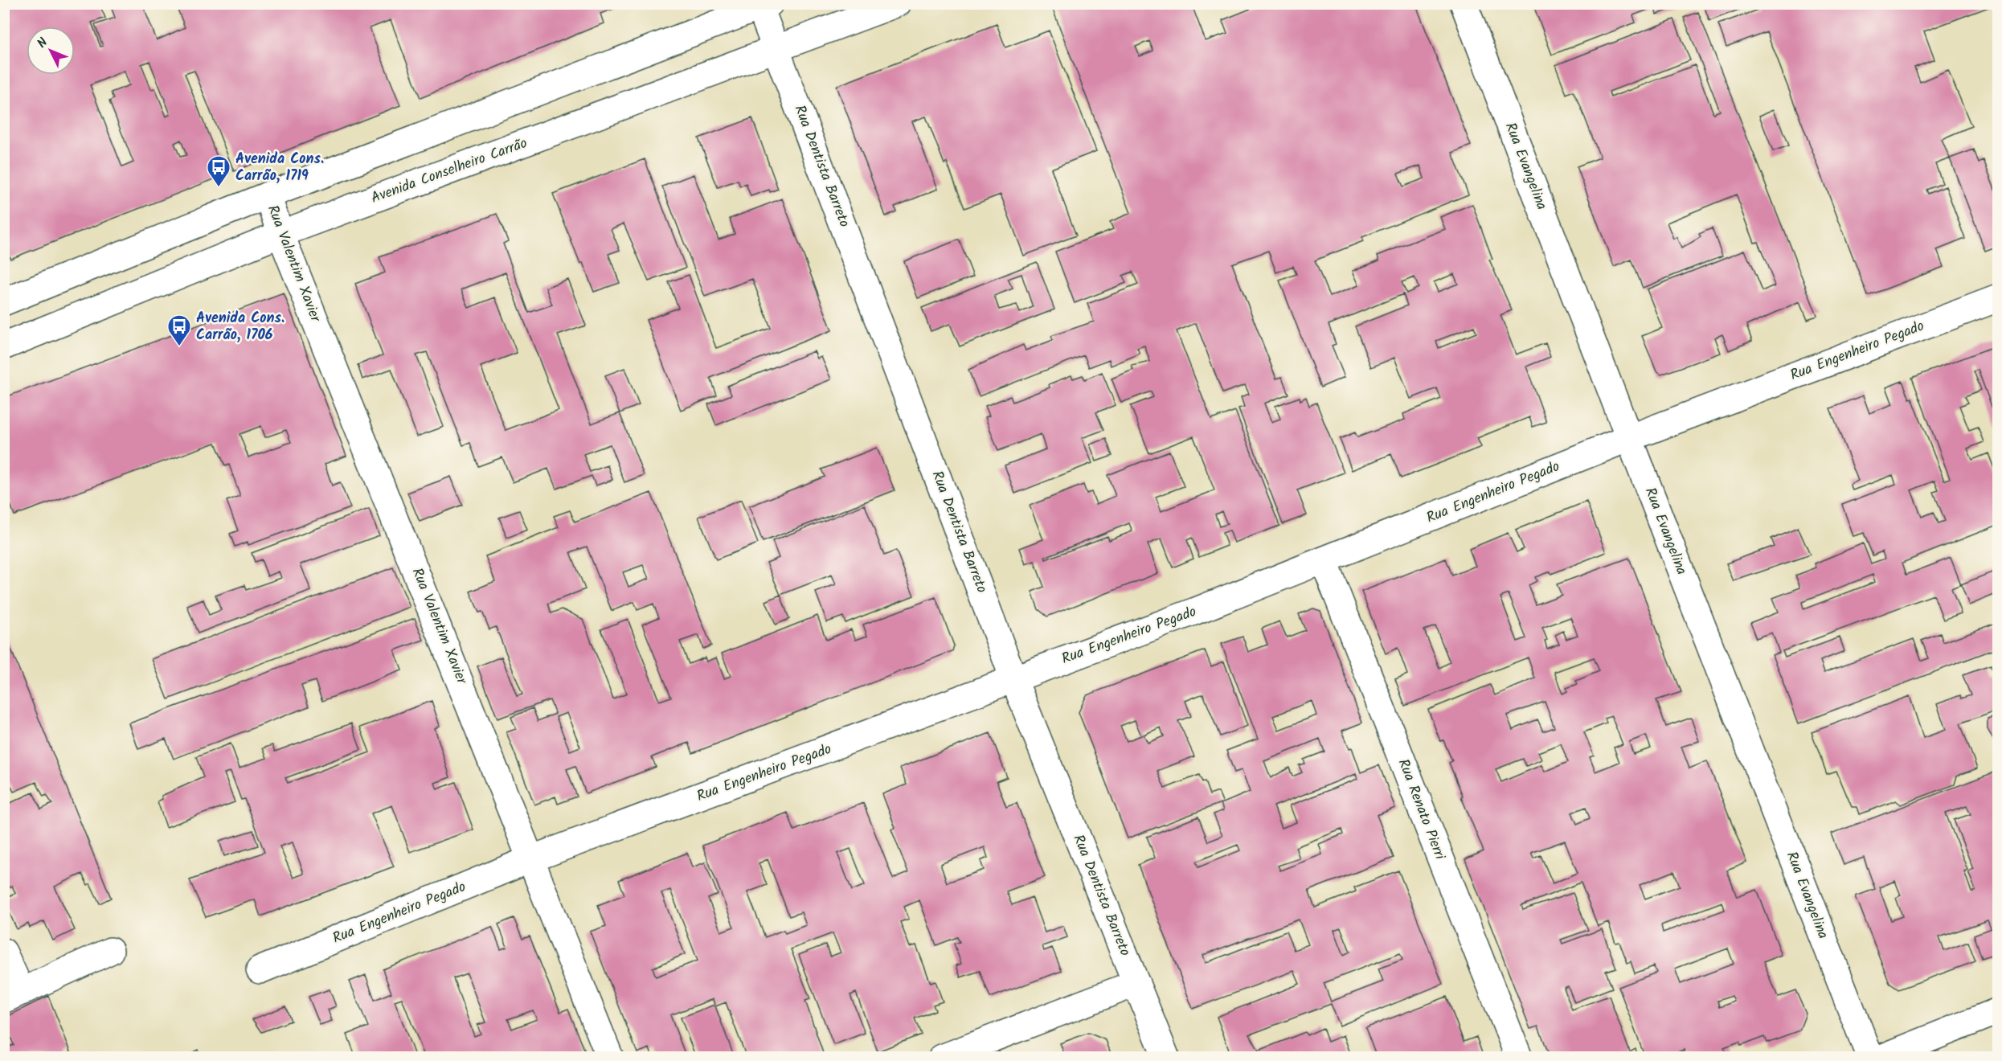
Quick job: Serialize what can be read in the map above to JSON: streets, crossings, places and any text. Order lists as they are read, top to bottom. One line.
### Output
{"streets":{"street":["Rua Dentista Barreto","Rua Evangelina","Avenida Conselheiro Carrão","Rua Valentim Xavier","Rua Engenheiro Pegado","Rua Renato Pierri"]},"crossings":[["Rua Dentista Barreto","Avenida Conselheiro Carrão"],["Rua Dentista Barreto","Rua Engenheiro Pegado"],["Rua Evangelina","Rua Engenheiro Pegado"],["Avenida Conselheiro Carrão","Rua Valentim Xavier"],["Rua Valentim Xavier","Rua Engenheiro Pegado"],["Rua Engenheiro Pegado","Rua Renato Pierri"]],"places":{"bus stop":["Avenida Cons. Carrão, 1719","Avenida Cons. Carrão, 1706"]},"north":"top left"}
